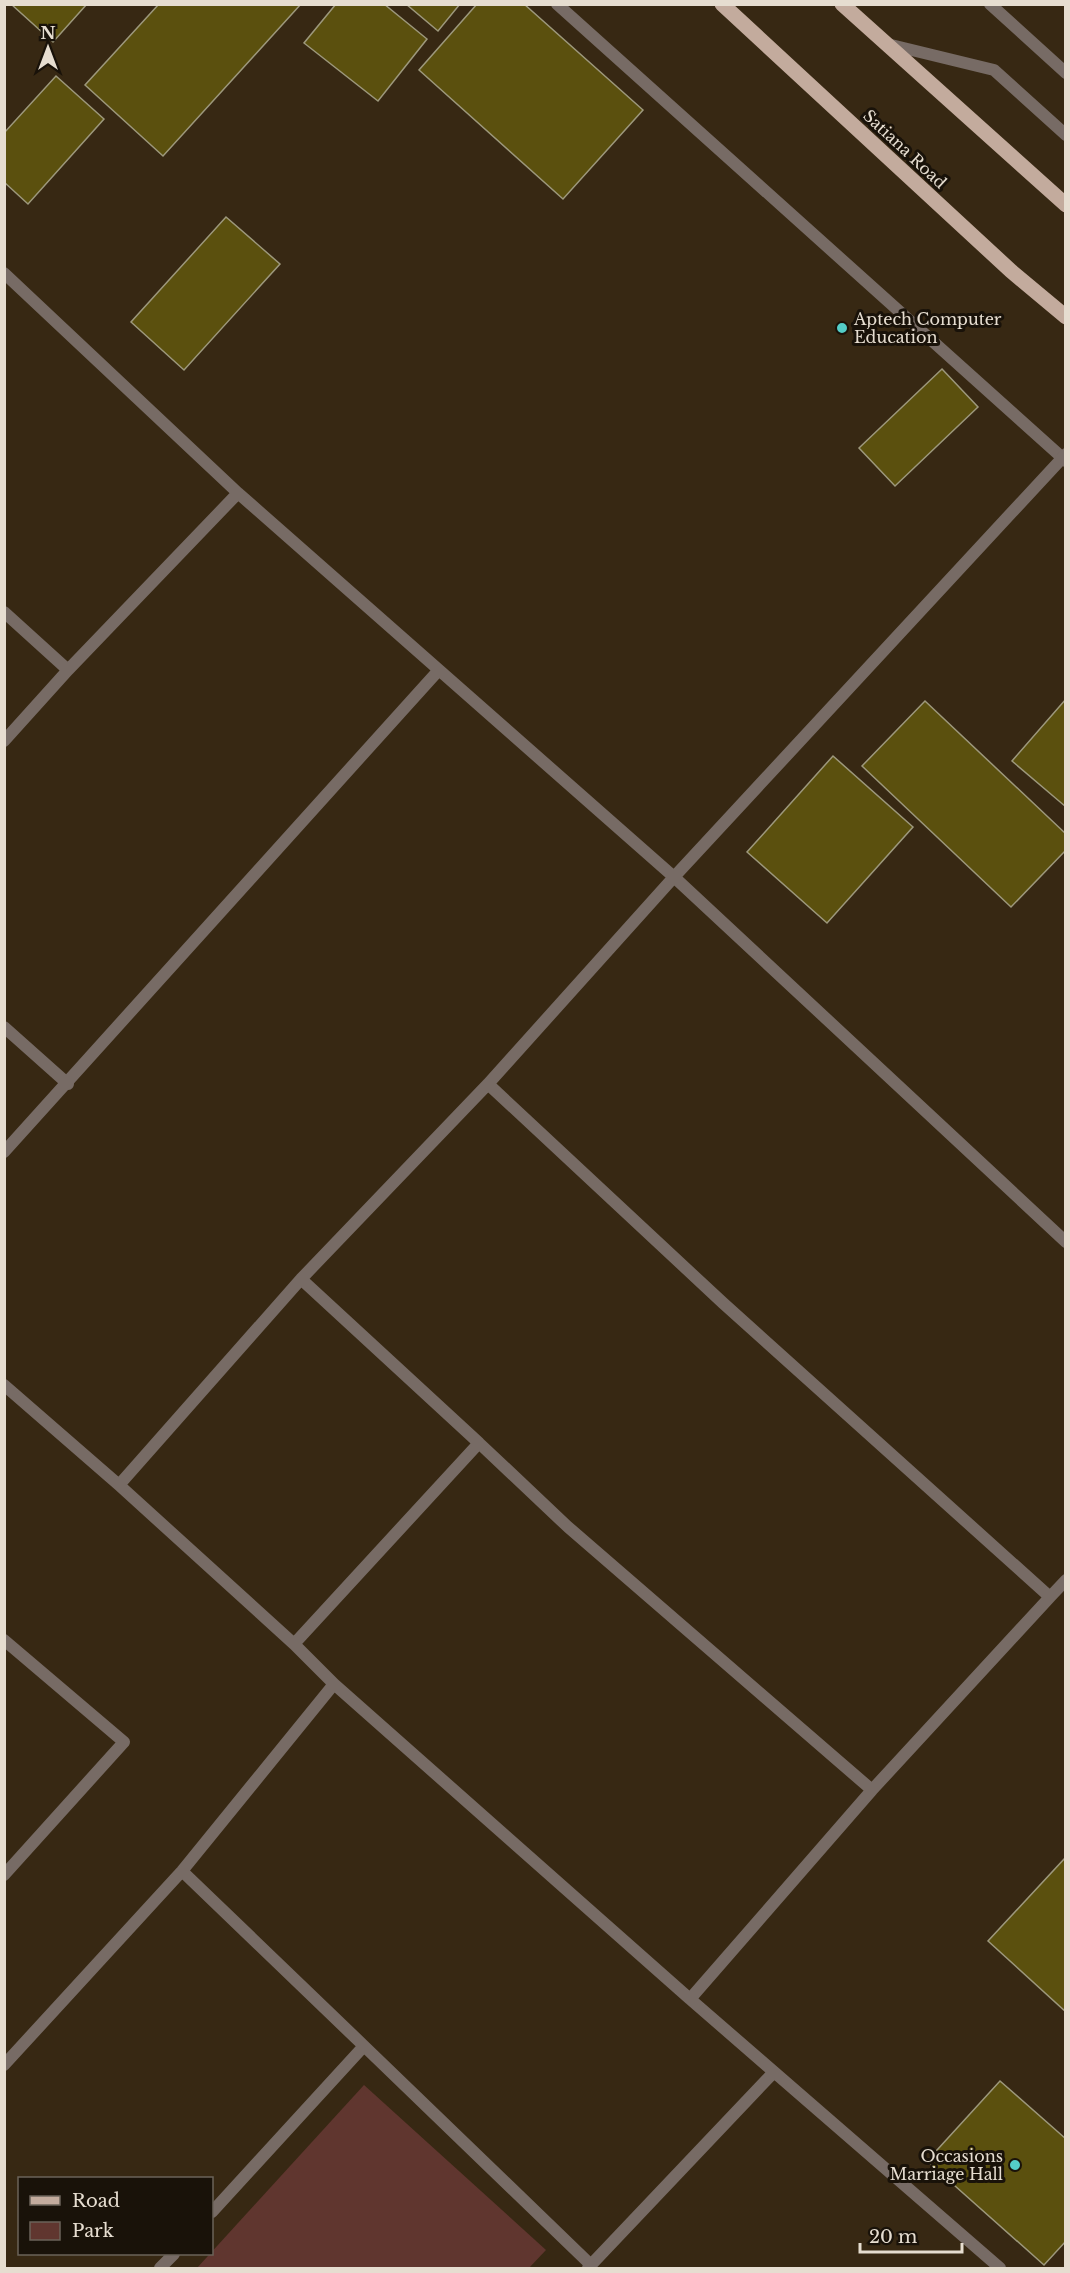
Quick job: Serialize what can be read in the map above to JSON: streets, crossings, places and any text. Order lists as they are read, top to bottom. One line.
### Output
{"streets":{"main road":["Satiana Road"]},"places":["Aptech Computer Education","Occasions Marriage Hall"],"legend":["Road","Park"],"scale_bar":"20 m","north":"top"}
